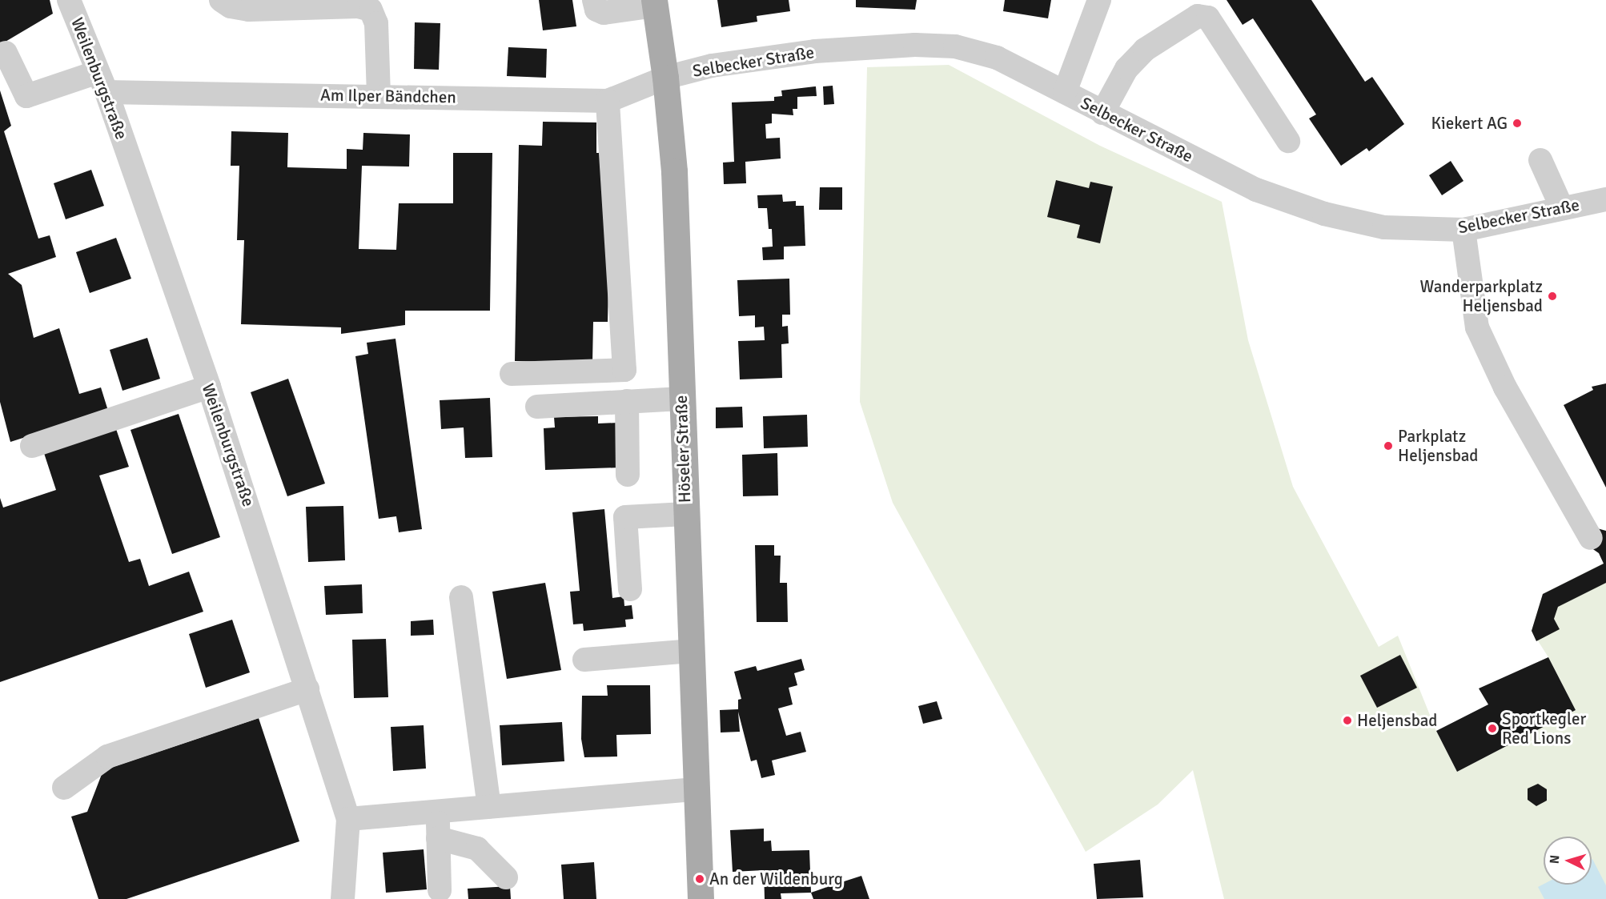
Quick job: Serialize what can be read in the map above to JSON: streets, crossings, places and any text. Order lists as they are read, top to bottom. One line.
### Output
{"streets":{"main road":["Höseler Straße"],"street":["Selbecker Straße","Weilenburgstraße","Am Ilper Bändchen"]},"crossings":[["Selbecker Straße","Am Ilper Bändchen"],["Selbecker Straße","Höseler Straße"],["Weilenburgstraße","Am Ilper Bändchen"],["Am Ilper Bändchen","Höseler Straße"]],"places":["Kiekert AG","Wanderparkplatz Heljensbad","Parkplatz Heljensbad","Heljensbad","Sportkegler Red Lions","An der Wildenburg"],"north":"left"}
